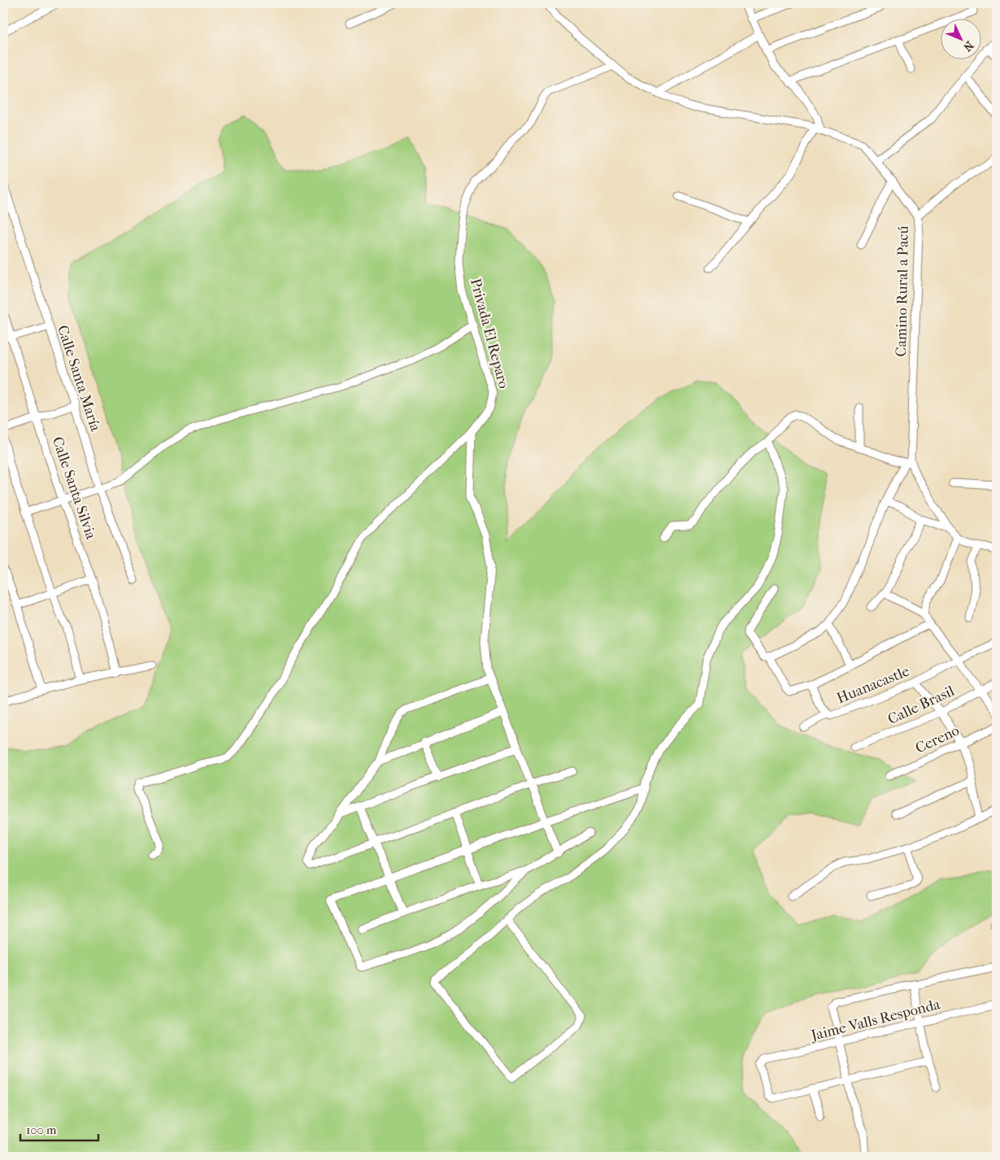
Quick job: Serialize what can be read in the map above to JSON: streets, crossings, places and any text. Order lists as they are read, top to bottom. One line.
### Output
{"streets":{"street":["Camino Rural a Pacú","Privada El Reparo","Calle Santa María","Calle Santa Silvia","Huanacastle","Calle Brasil","Cereno","Jaime Valls Responda"]},"crossings":[["Camino Rural a Pacú","Privada El Reparo"]],"scale_bar":"100 m","north":"bottom right"}
